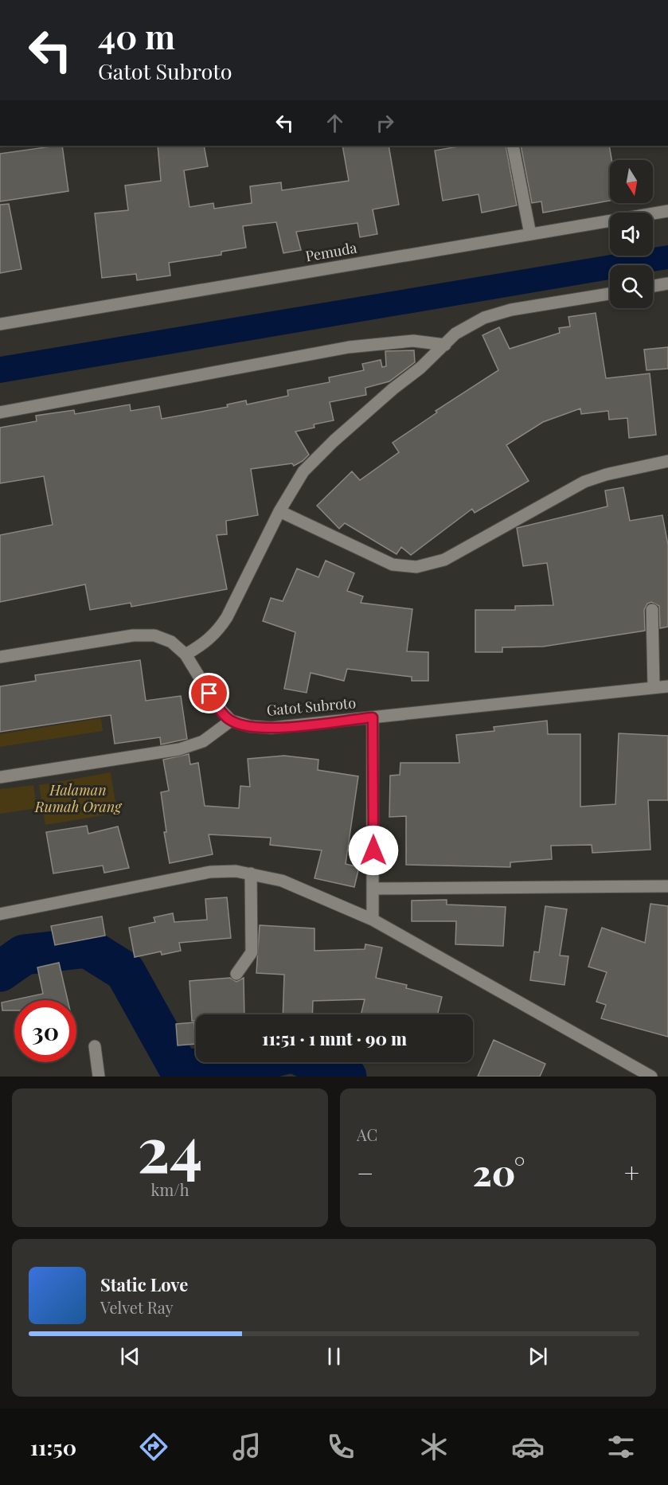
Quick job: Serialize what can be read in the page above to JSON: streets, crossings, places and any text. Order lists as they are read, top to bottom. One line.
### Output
{"streets":{"street":["Pemuda","Gatot Subroto"]},"parks":["Halaman Rumah Orang"],"north":"bottom","page":{"turn":["40 m","Gatot Subroto"],"limit":"30","trip":"11:51 · 1 mnt · 90 m","tile":[["24","km/h"],"AC"],"heat":["−","20°","+"],"song":["Static Love","Velvet Ray"],"tabs":"11:50"}}
